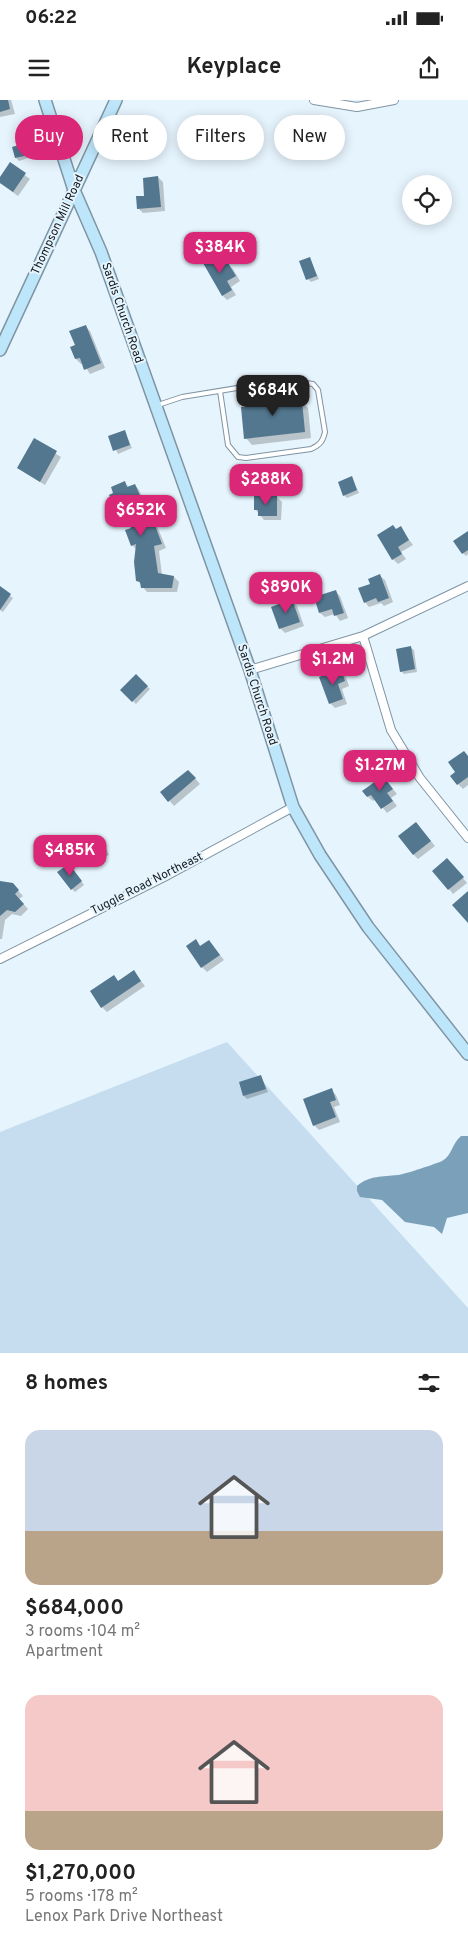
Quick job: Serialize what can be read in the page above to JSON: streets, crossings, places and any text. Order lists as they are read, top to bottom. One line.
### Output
{"streets":{"street":["Thompson Mill Road","Sardis Church Road","Tuggle Road Northeast"]},"crossings":[["Thompson Mill Road","Sardis Church Road"],["Sardis Church Road","Tuggle Road Northeast"]],"page":{"status":"06:22","header":"Keyplace","chip":["Buy","Rent","Filters","New"],"price":["$384K","$684K","$288K","$652K","$890K","$1.2M","$1.27M","$485K"],"heading":"8 homes","list":[{"name":"$684,000","note":"3 rooms · 104 m² · Apartment"},{"name":"$1,270,000","note":"5 rooms · 178 m² · Lenox Park Drive Northeast"}]}}
